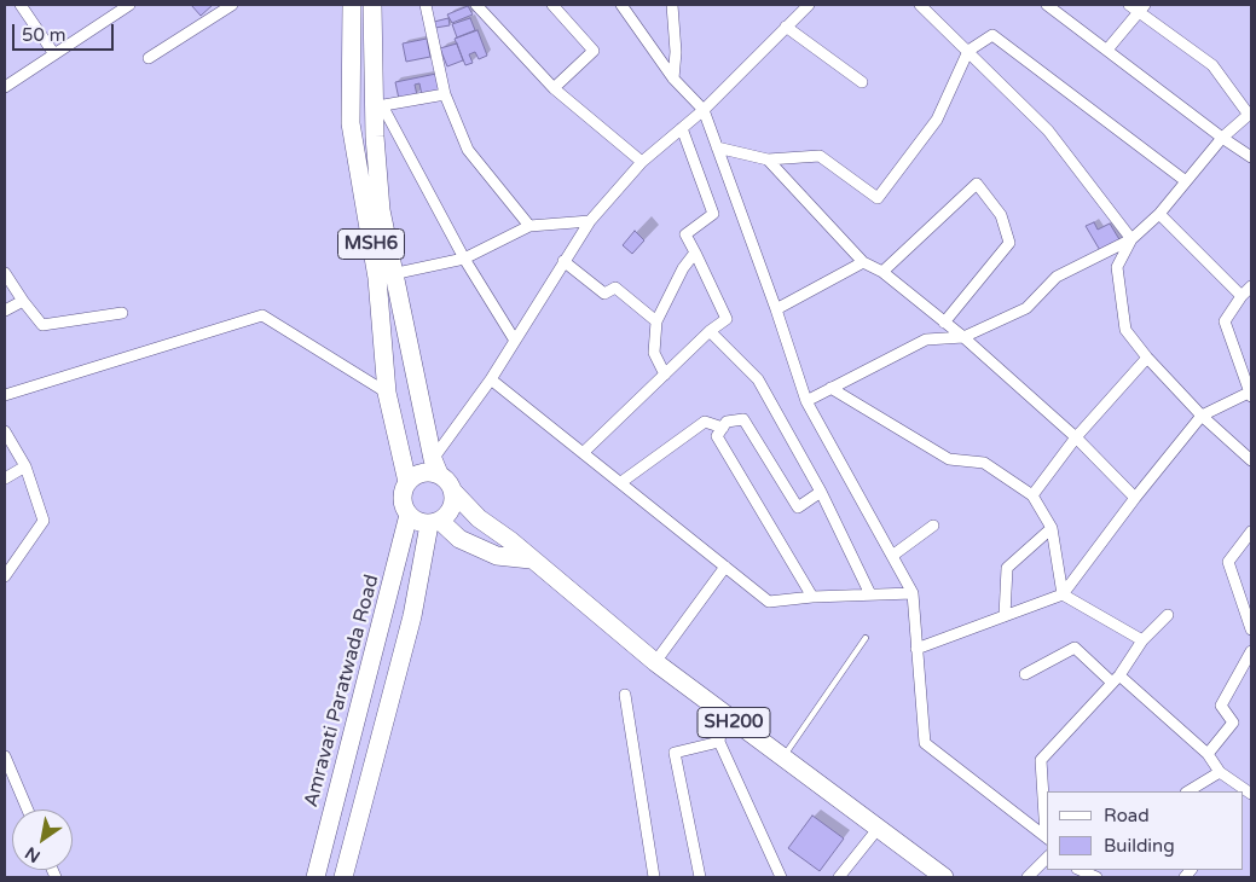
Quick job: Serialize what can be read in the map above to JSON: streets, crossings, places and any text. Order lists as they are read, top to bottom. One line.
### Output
{"streets":{"main road":["MSH6","Amravati Paratwada Road","SH200"]},"crossings":[["MSH6","Amravati Paratwada Road"],["MSH6","SH200"],["Amravati Paratwada Road","SH200"]],"legend":["Road","Building"],"scale_bar":"50 m","north":"bottom left"}
